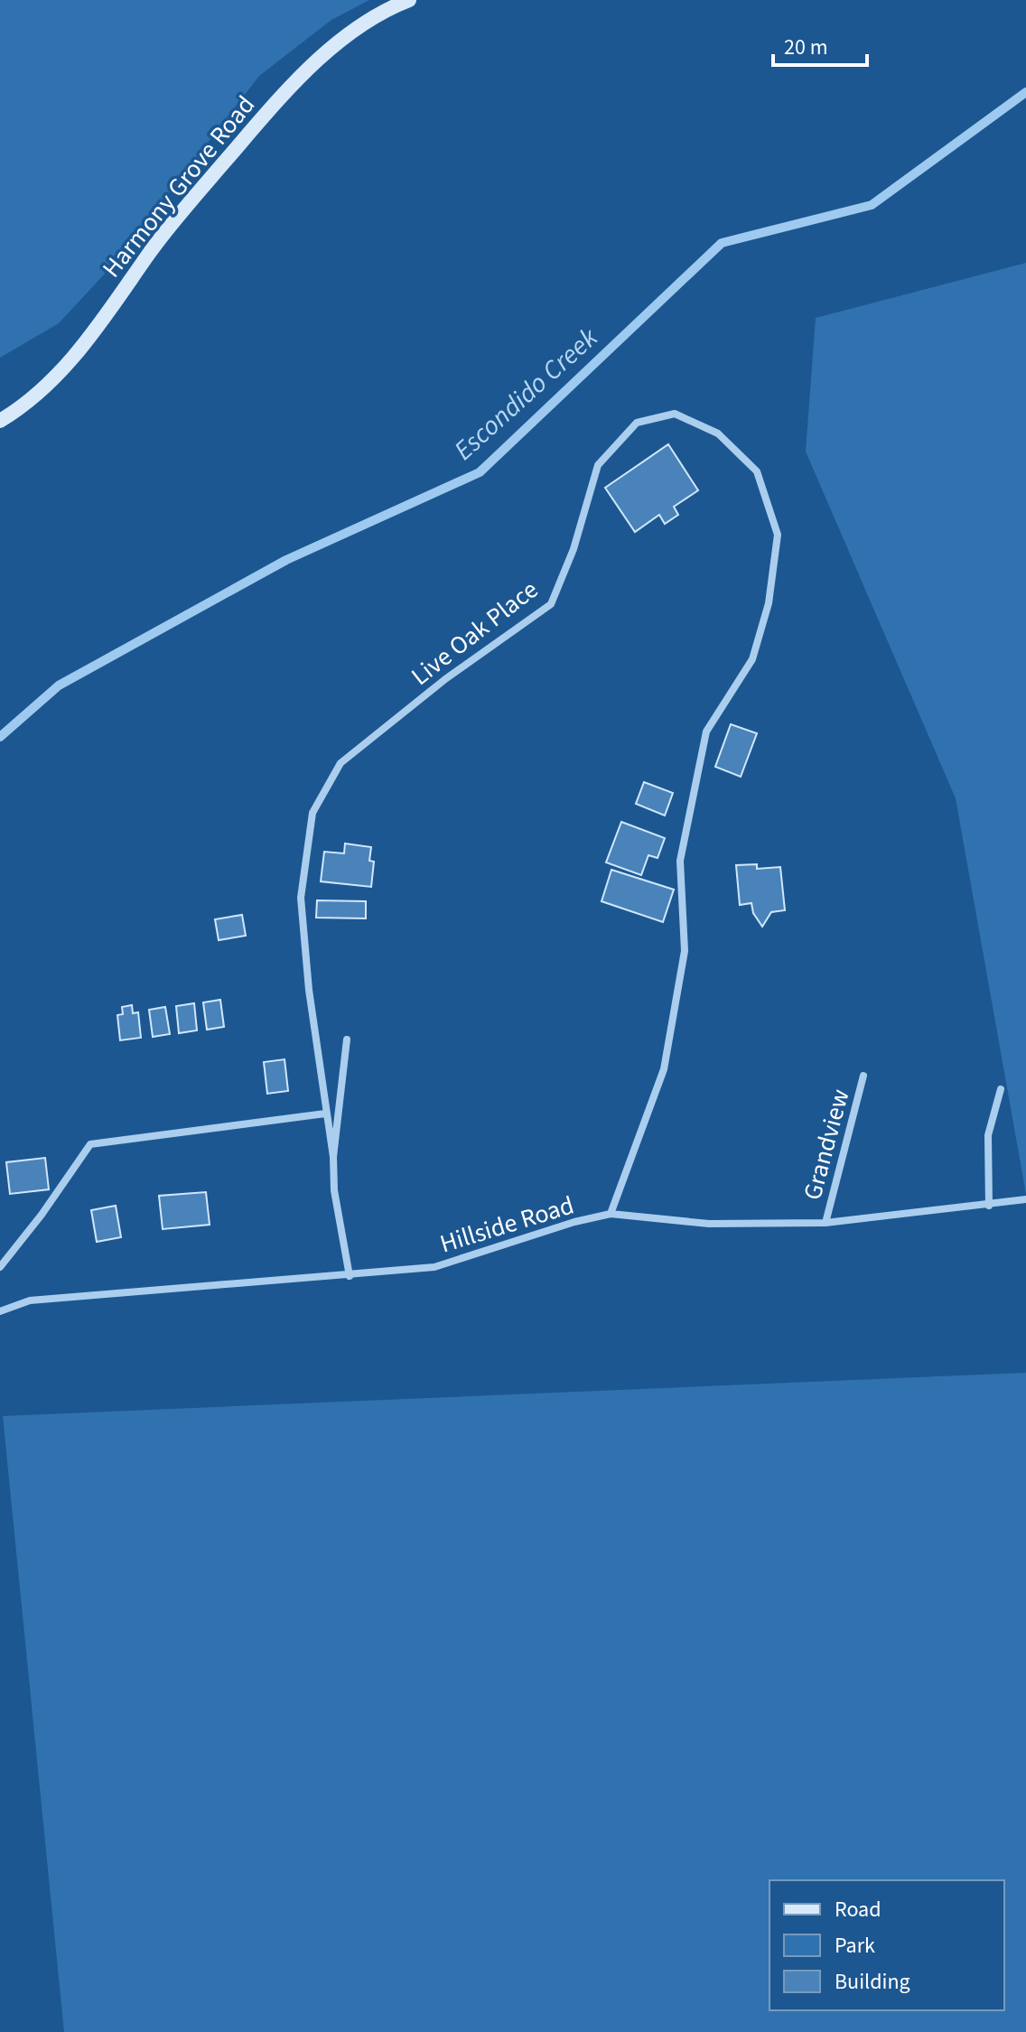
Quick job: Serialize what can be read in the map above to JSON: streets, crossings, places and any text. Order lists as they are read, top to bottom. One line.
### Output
{"streets":{"main road":["Harmony Grove Road"],"street":["Live Oak Place","Grandview","Hillside Road"]},"crossings":[["Live Oak Place","Hillside Road"],["Grandview","Hillside Road"]],"water":["Escondido Creek"],"legend":["Road","Park","Building"],"scale_bar":"20 m"}
